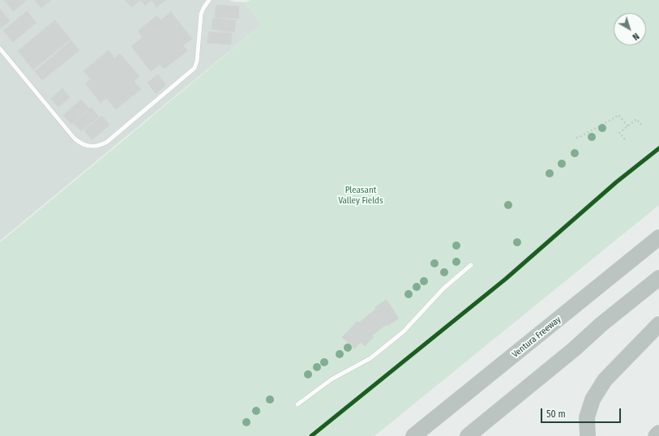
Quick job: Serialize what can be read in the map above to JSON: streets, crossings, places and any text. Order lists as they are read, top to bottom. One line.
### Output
{"streets":{"highway":["Ventura Freeway"]},"parks":["Pleasant Valley Fields"],"scale_bar":"50 m","north":"bottom right"}
